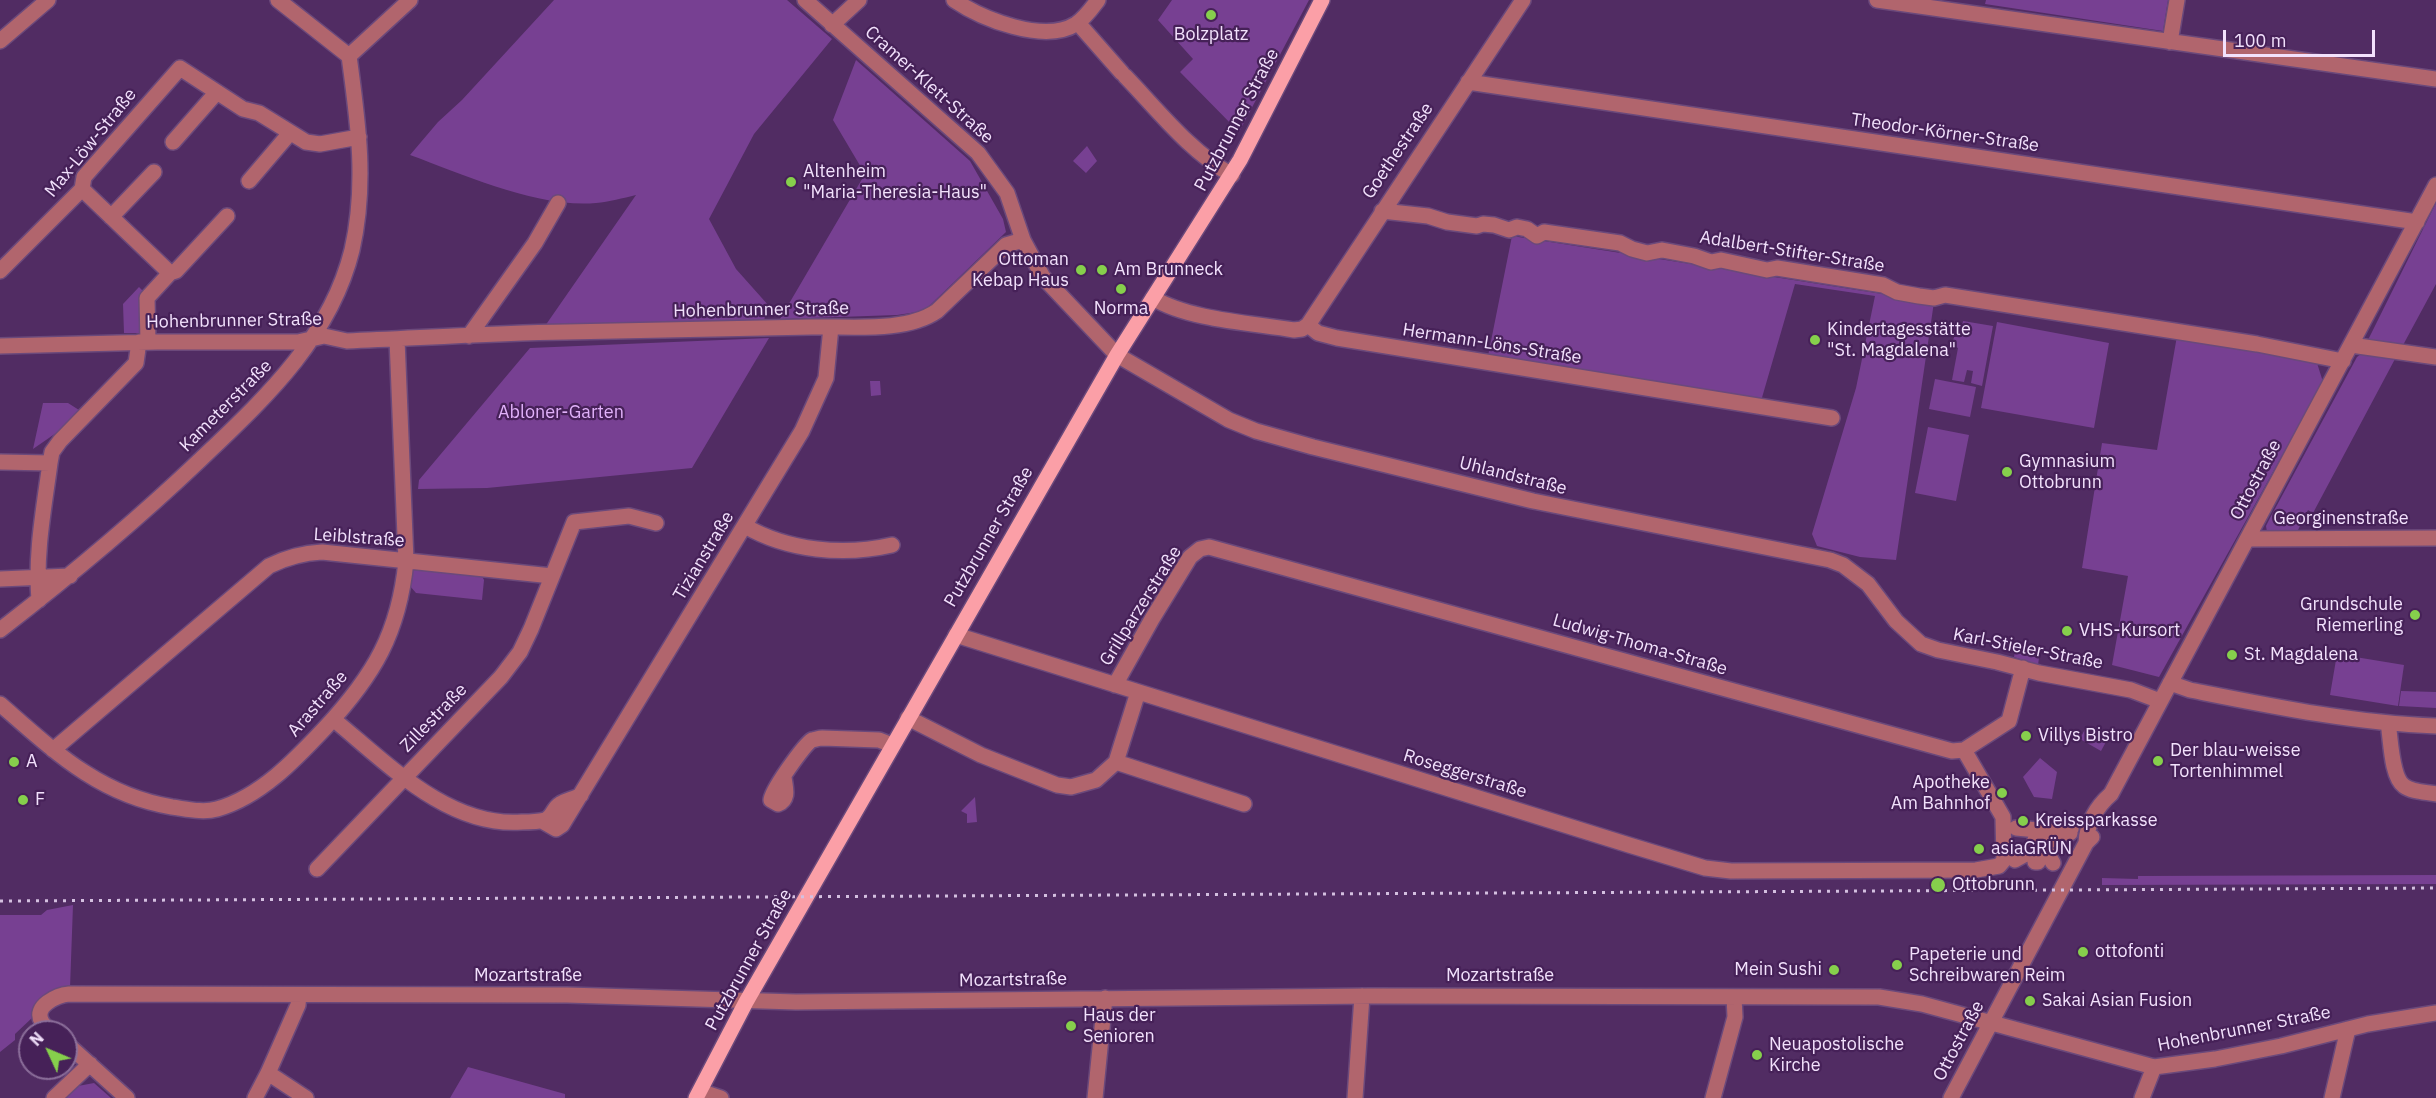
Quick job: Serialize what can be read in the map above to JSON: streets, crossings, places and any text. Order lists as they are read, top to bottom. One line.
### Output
{"streets":{"main road":["Putzbrunner Straße"],"street":["Cramer-Klett-Straße","Theodor-Körner-Straße","Max-Löw-Straße","Goethestraße","Adalbert-Stifter-Straße","Hohenbrunner Straße","Hermann-Löns-Straße","Kameterstraße","Uhlandstraße","Ottostraße","Georginenstraße","Leiblstraße","Tizianstraße","Grillparzerstraße","Ludwig-Thoma-Straße","Karl-Stieler-Straße","Arastraße","Zillestraße","Roseggerstraße","Mozartstraße"]},"crossings":[["Cramer-Klett-Straße","Putzbrunner Straße"],["Cramer-Klett-Straße","Hohenbrunner Straße"],["Cramer-Klett-Straße","Uhlandstraße"],["Putzbrunner Straße","Uhlandstraße"],["Putzbrunner Straße","Roseggerstraße"],["Putzbrunner Straße","Mozartstraße"],["Theodor-Körner-Straße","Goethestraße"],["Theodor-Körner-Straße","Ottostraße"],["Max-Löw-Straße","Kameterstraße"],["Goethestraße","Adalbert-Stifter-Straße"],["Goethestraße","Hermann-Löns-Straße"],["Adalbert-Stifter-Straße","Ottostraße"],["Hohenbrunner Straße","Kameterstraße"],["Hohenbrunner Straße","Ottostraße"],["Hohenbrunner Straße","Tizianstraße"],["Hohenbrunner Straße","Arastraße"],["Hohenbrunner Straße","Mozartstraße"],["Uhlandstraße","Karl-Stieler-Straße"],["Ottostraße","Georginenstraße"],["Ottostraße","Karl-Stieler-Straße"],["Ottostraße","Mozartstraße"],["Leiblstraße","Arastraße"],["Leiblstraße","Zillestraße"],["Tizianstraße","Arastraße"],["Tizianstraße","Zillestraße"],["Grillparzerstraße","Ludwig-Thoma-Straße"],["Grillparzerstraße","Roseggerstraße"],["Ludwig-Thoma-Straße","Roseggerstraße"]],"parks":["Abloner-Garten"],"places":["Bolzplatz","Altenheim \"Maria-Theresia-Haus\"","Ottoman Kebap Haus","Am Brunneck","Norma","Kindertagesstätte \"St. Magdalena\"","Gymnasium Ottobrunn","Grundschule Riemerling","VHS-Kursort","St. Magdalena","Villys Bistro","Der blau-weisse Tortenhimmel","A","Apotheke Am Bahnhof","F","Kreissparkasse","asiaGRÜN","Ottobrunn","ottofonti","Papeterie und Schreibwaren Reim","Mein Sushi","Sakai Asian Fusion","Haus der Senioren","Neuapostolische Kirche"],"scale_bar":"100 m","north":"top left"}
